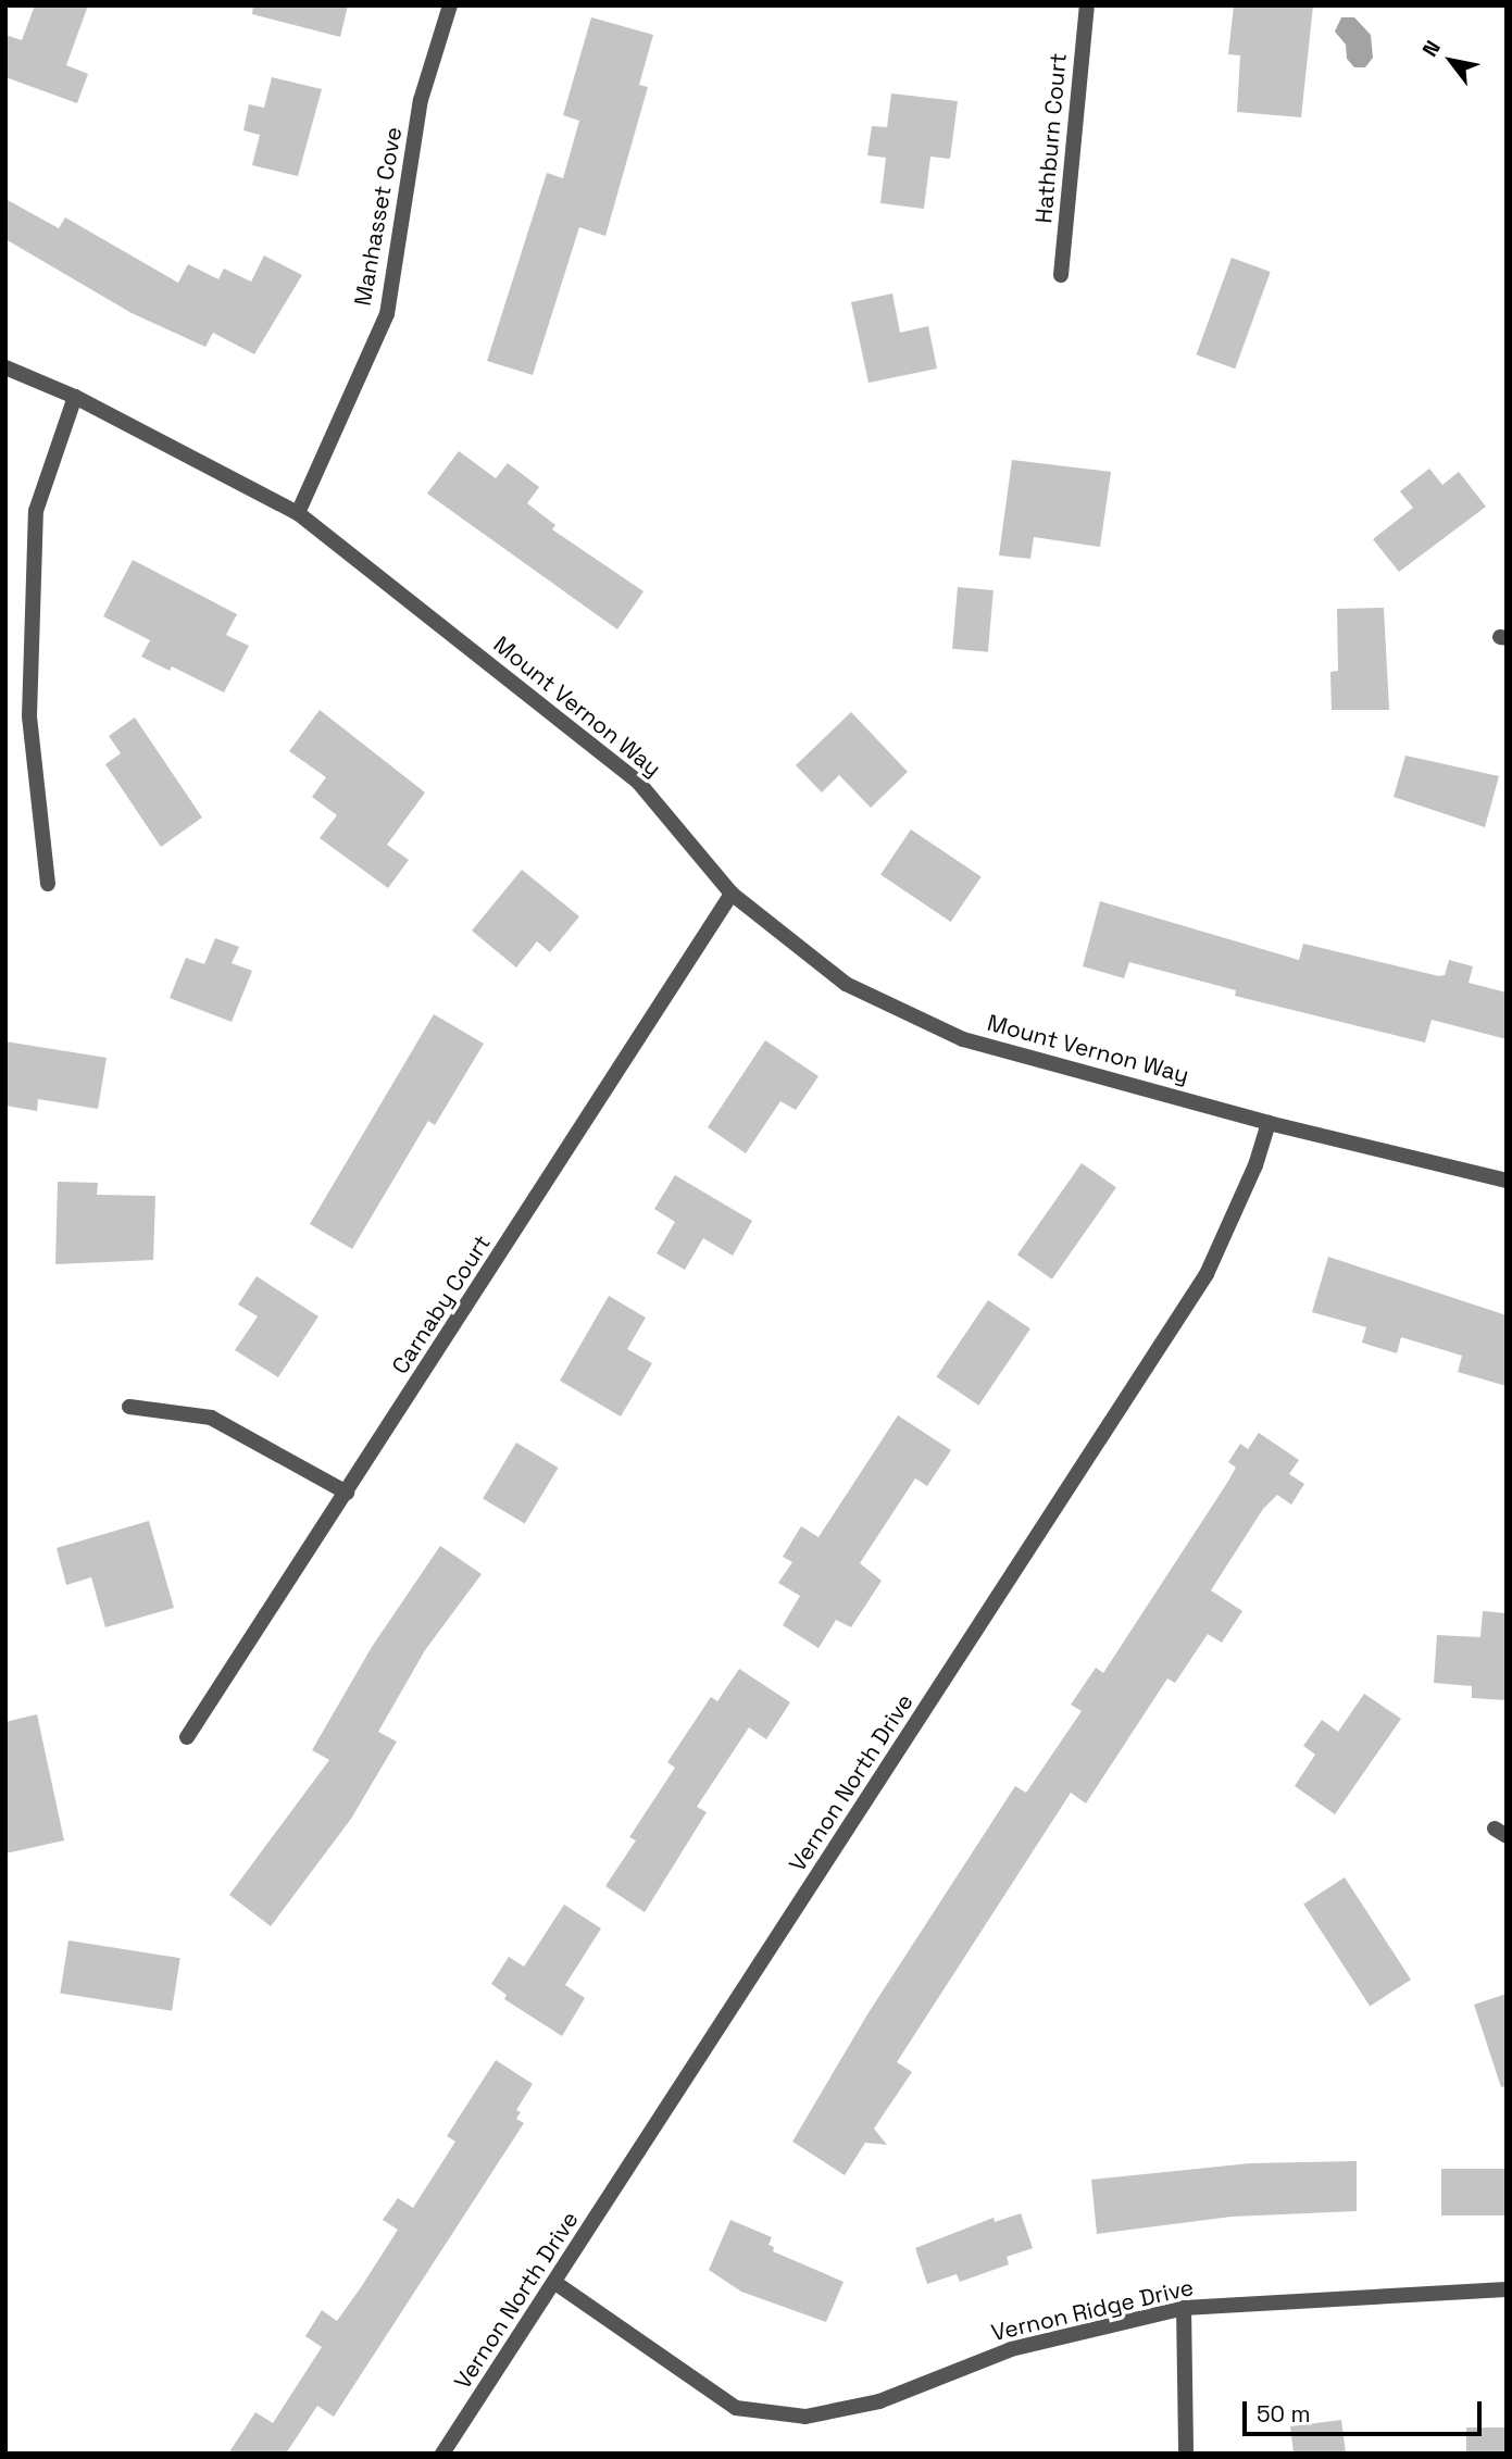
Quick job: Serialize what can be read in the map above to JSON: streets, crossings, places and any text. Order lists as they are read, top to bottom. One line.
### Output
{"streets":{"street":["Hathburn Court","Manhasset Cove","Mount Vernon Way","Carnaby Court","Vernon North Drive","Vernon Ridge Drive"]},"crossings":[["Manhasset Cove","Mount Vernon Way"],["Mount Vernon Way","Carnaby Court"],["Mount Vernon Way","Vernon North Drive"],["Vernon North Drive","Vernon Ridge Drive"]],"scale_bar":"50 m","north":"top left"}
